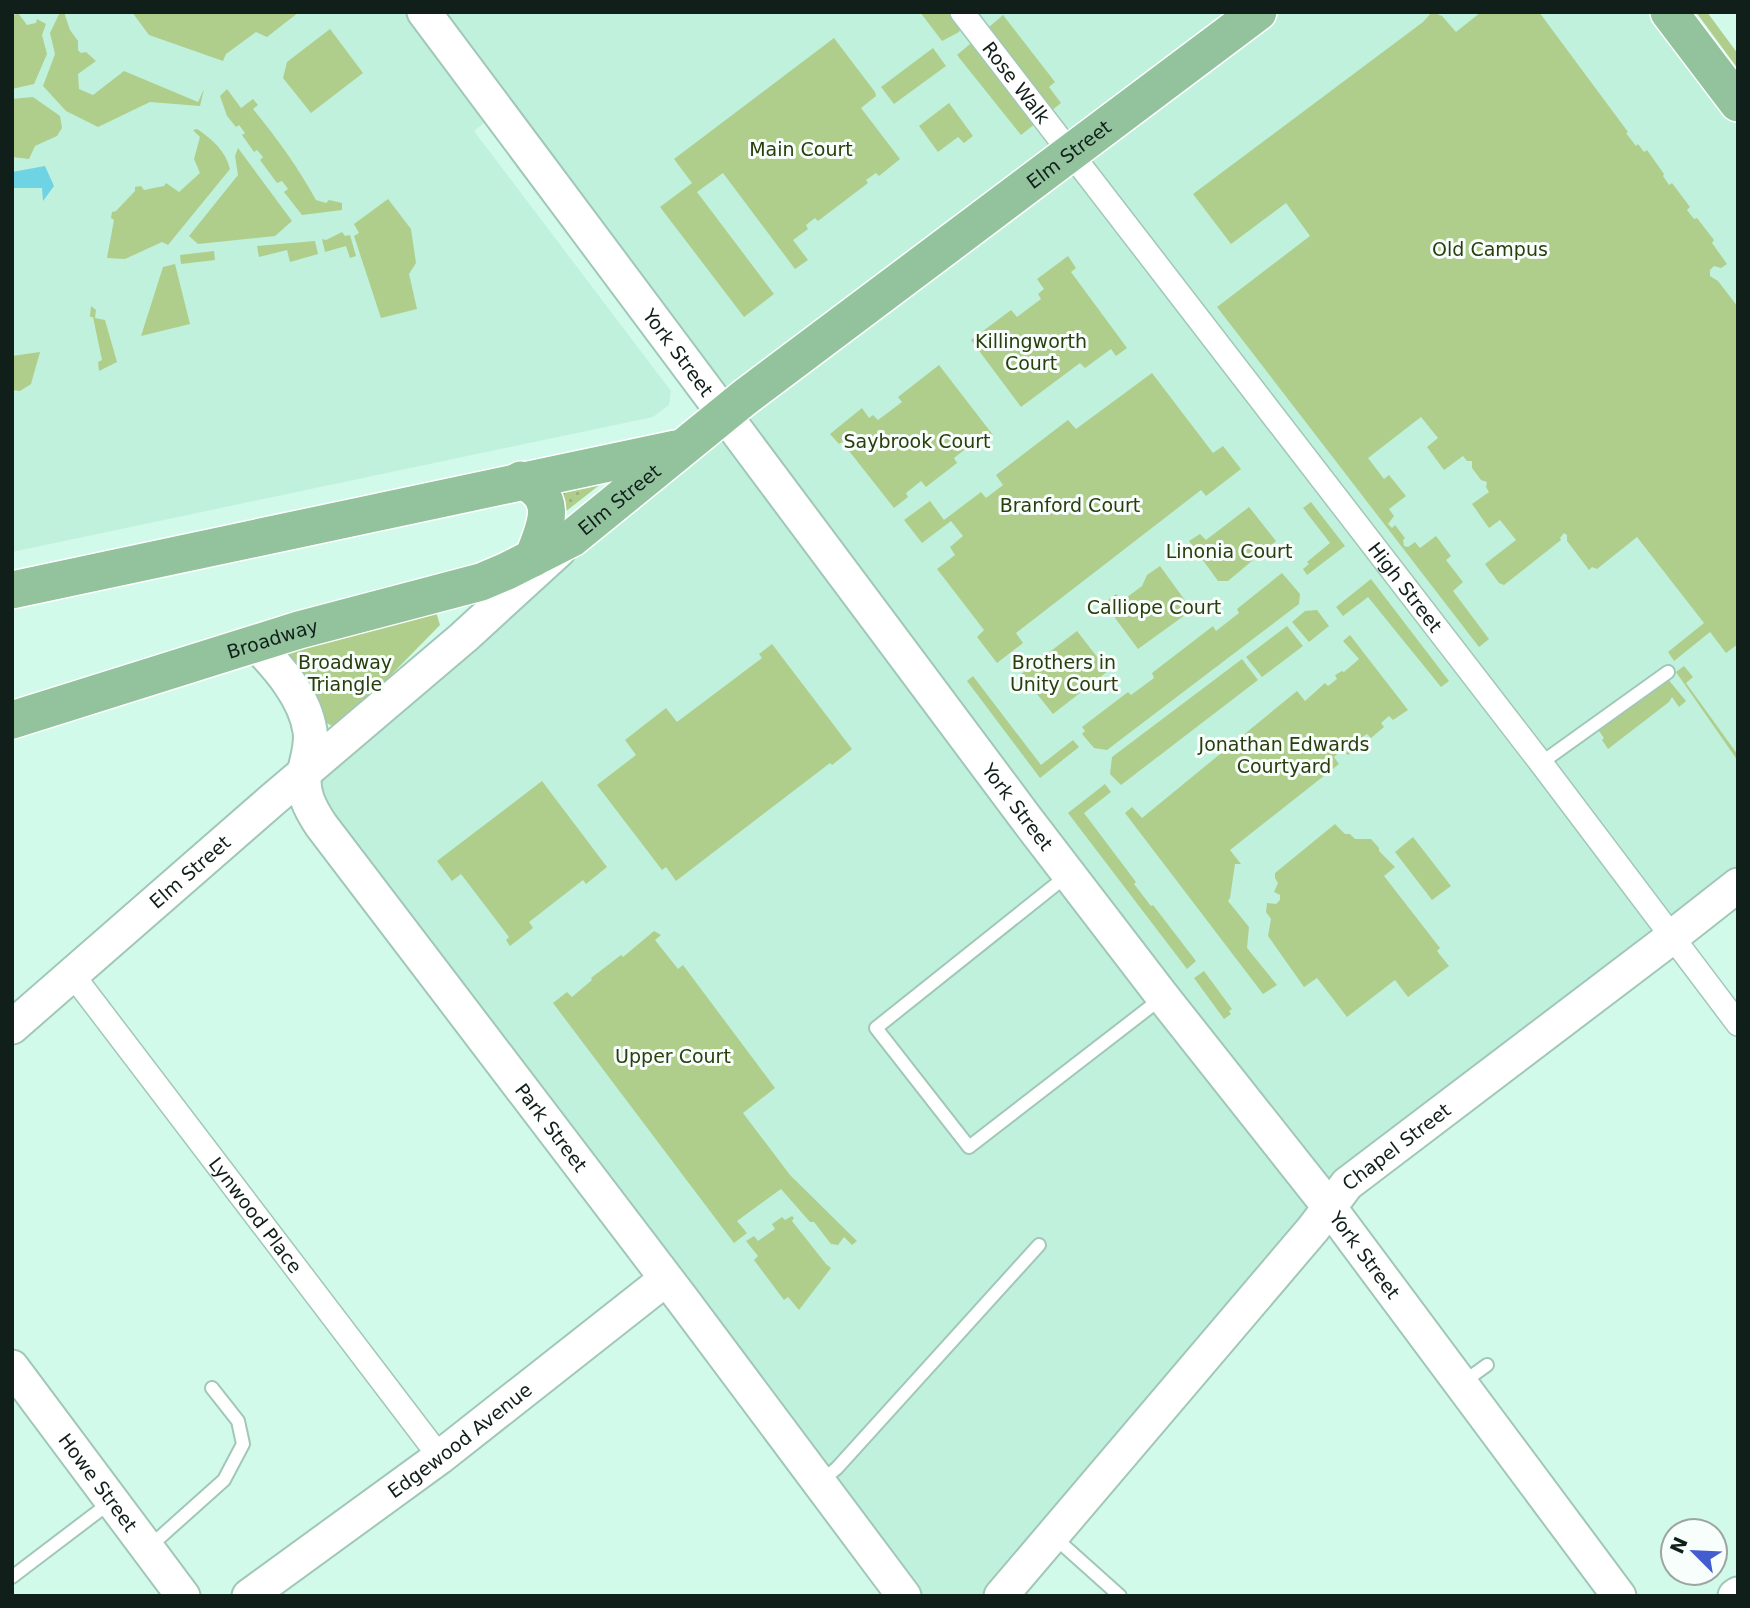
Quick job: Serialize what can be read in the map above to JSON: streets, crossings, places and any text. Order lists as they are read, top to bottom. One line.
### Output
{"streets":{"main road":["Elm Street","York Street","Broadway","Park Street","Chapel Street","Edgewood Avenue","Howe Street"],"street":["Rose Walk","High Street","Lynwood Place"]},"crossings":[["Rose Walk","Elm Street"],["Rose Walk","High Street"],["Elm Street","York Street"],["Elm Street","High Street"],["Elm Street","Broadway"],["Elm Street","Park Street"],["Elm Street","Lynwood Place"],["York Street","Chapel Street"],["High Street","Chapel Street"],["Broadway","Park Street"],["Park Street","Edgewood Avenue"],["Lynwood Place","Edgewood Avenue"]],"parks":["Main Court","Old Campus","Killingworth Court","Saybrook Court","Branford Court","Linonia Court","Calliope Court","Broadway Triangle","Brothers in Unity Court","Jonathan Edwards Courtyard","Upper Court"],"north":"top left"}
